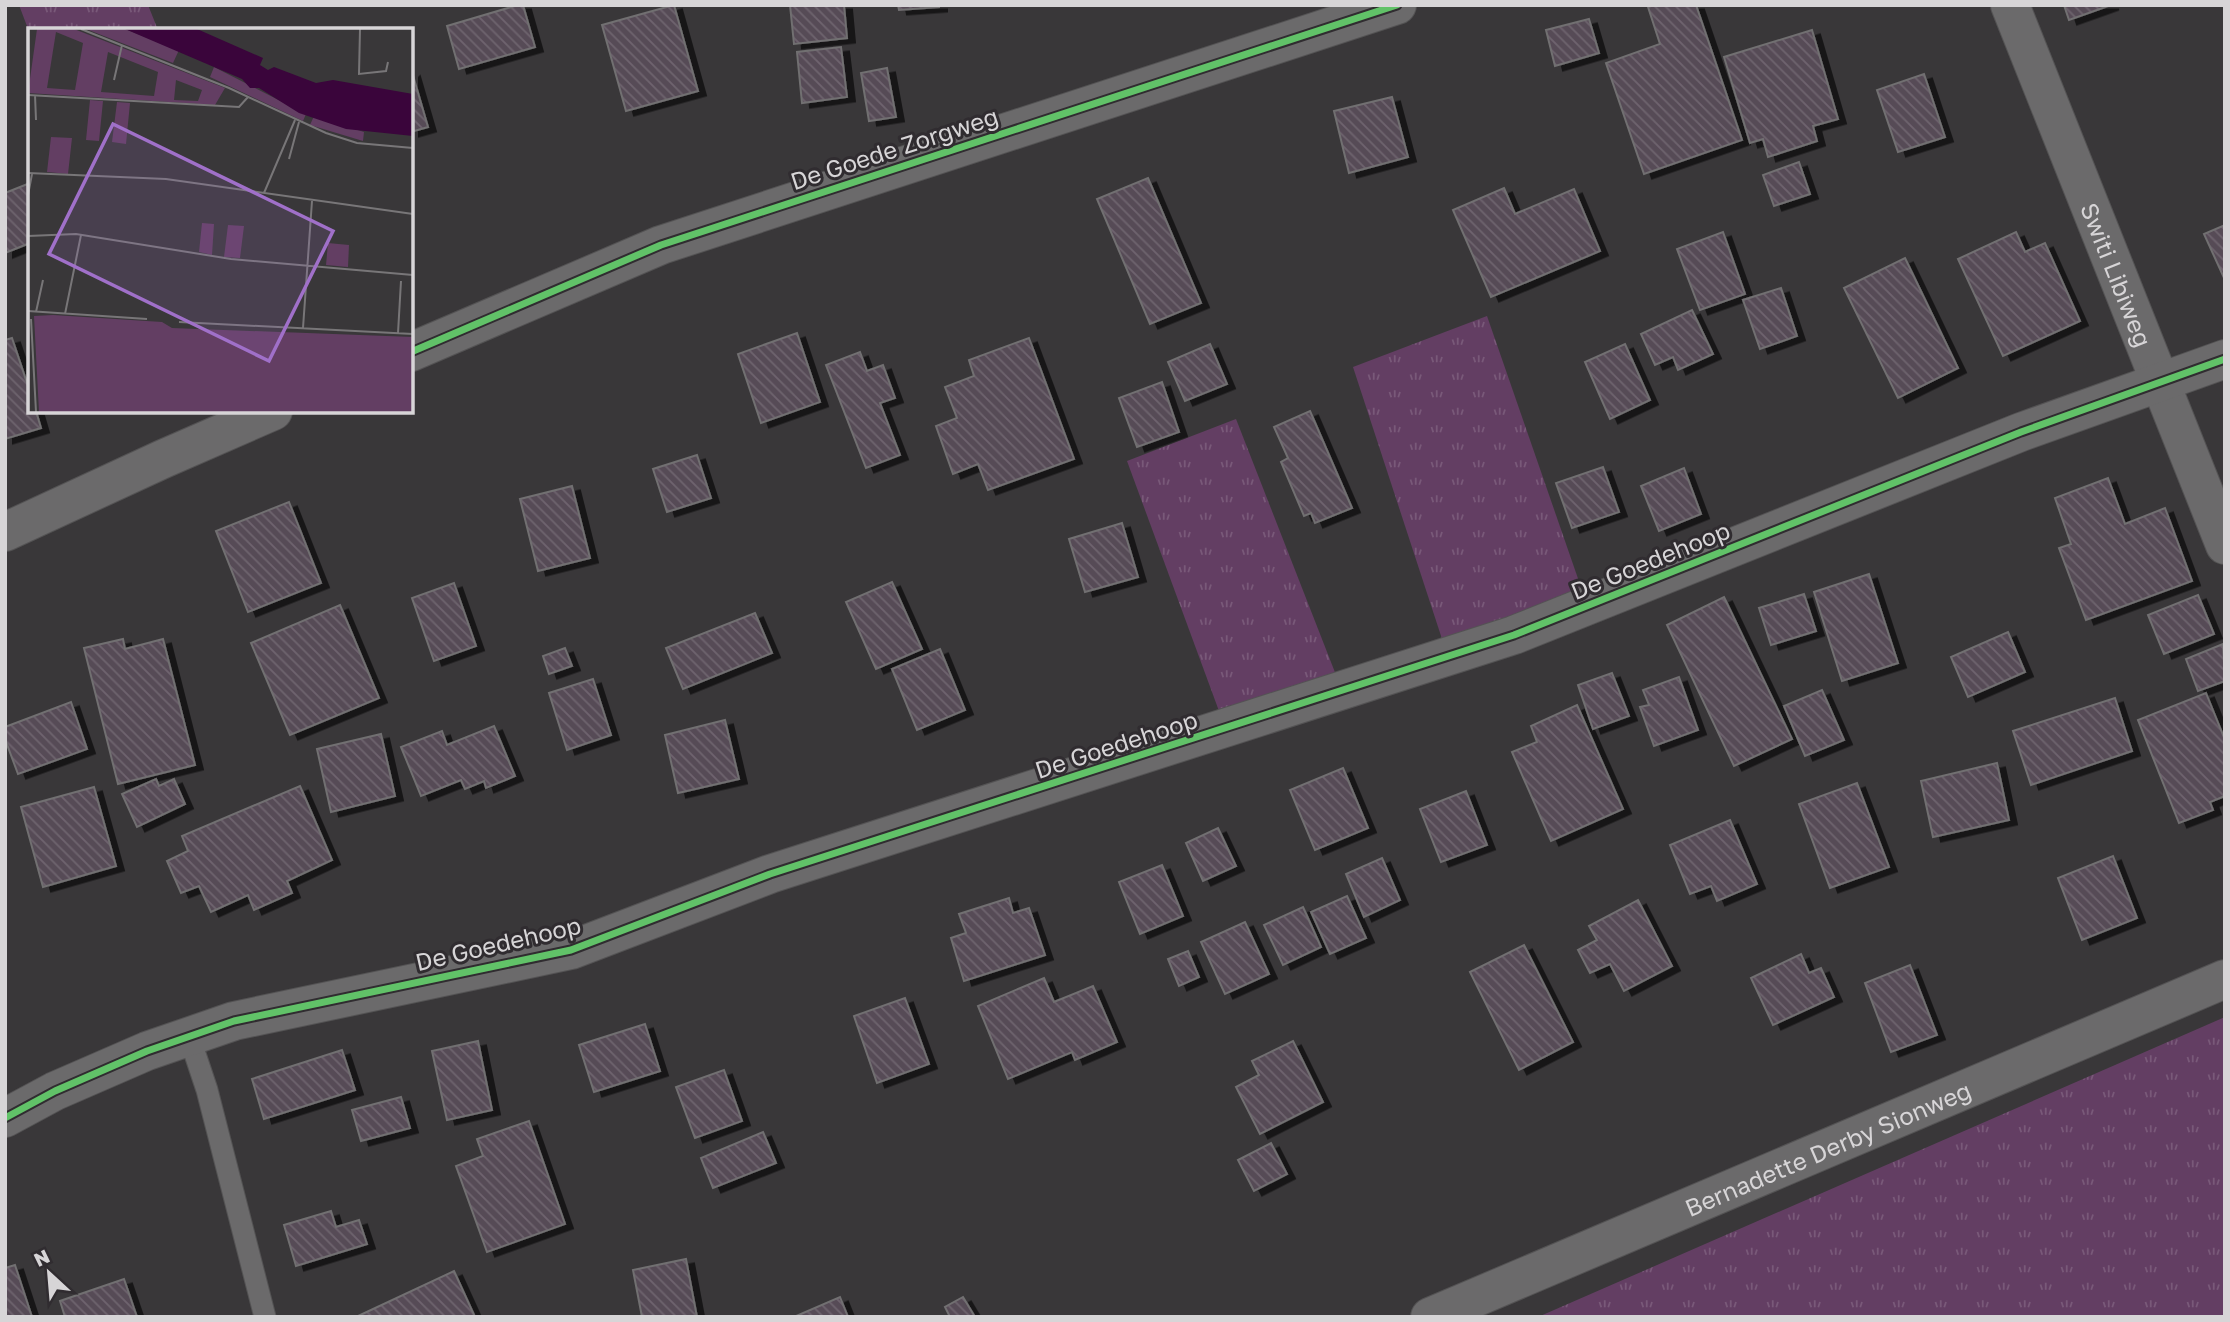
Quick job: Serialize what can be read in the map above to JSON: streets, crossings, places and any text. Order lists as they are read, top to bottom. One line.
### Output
{"streets":{"street":["De Goede Zorgweg","Switi Libiweg","De Goedehoop","Bernadette Derby Sionweg"]},"crossings":[["Switi Libiweg","De Goedehoop"]],"north":"top left"}
